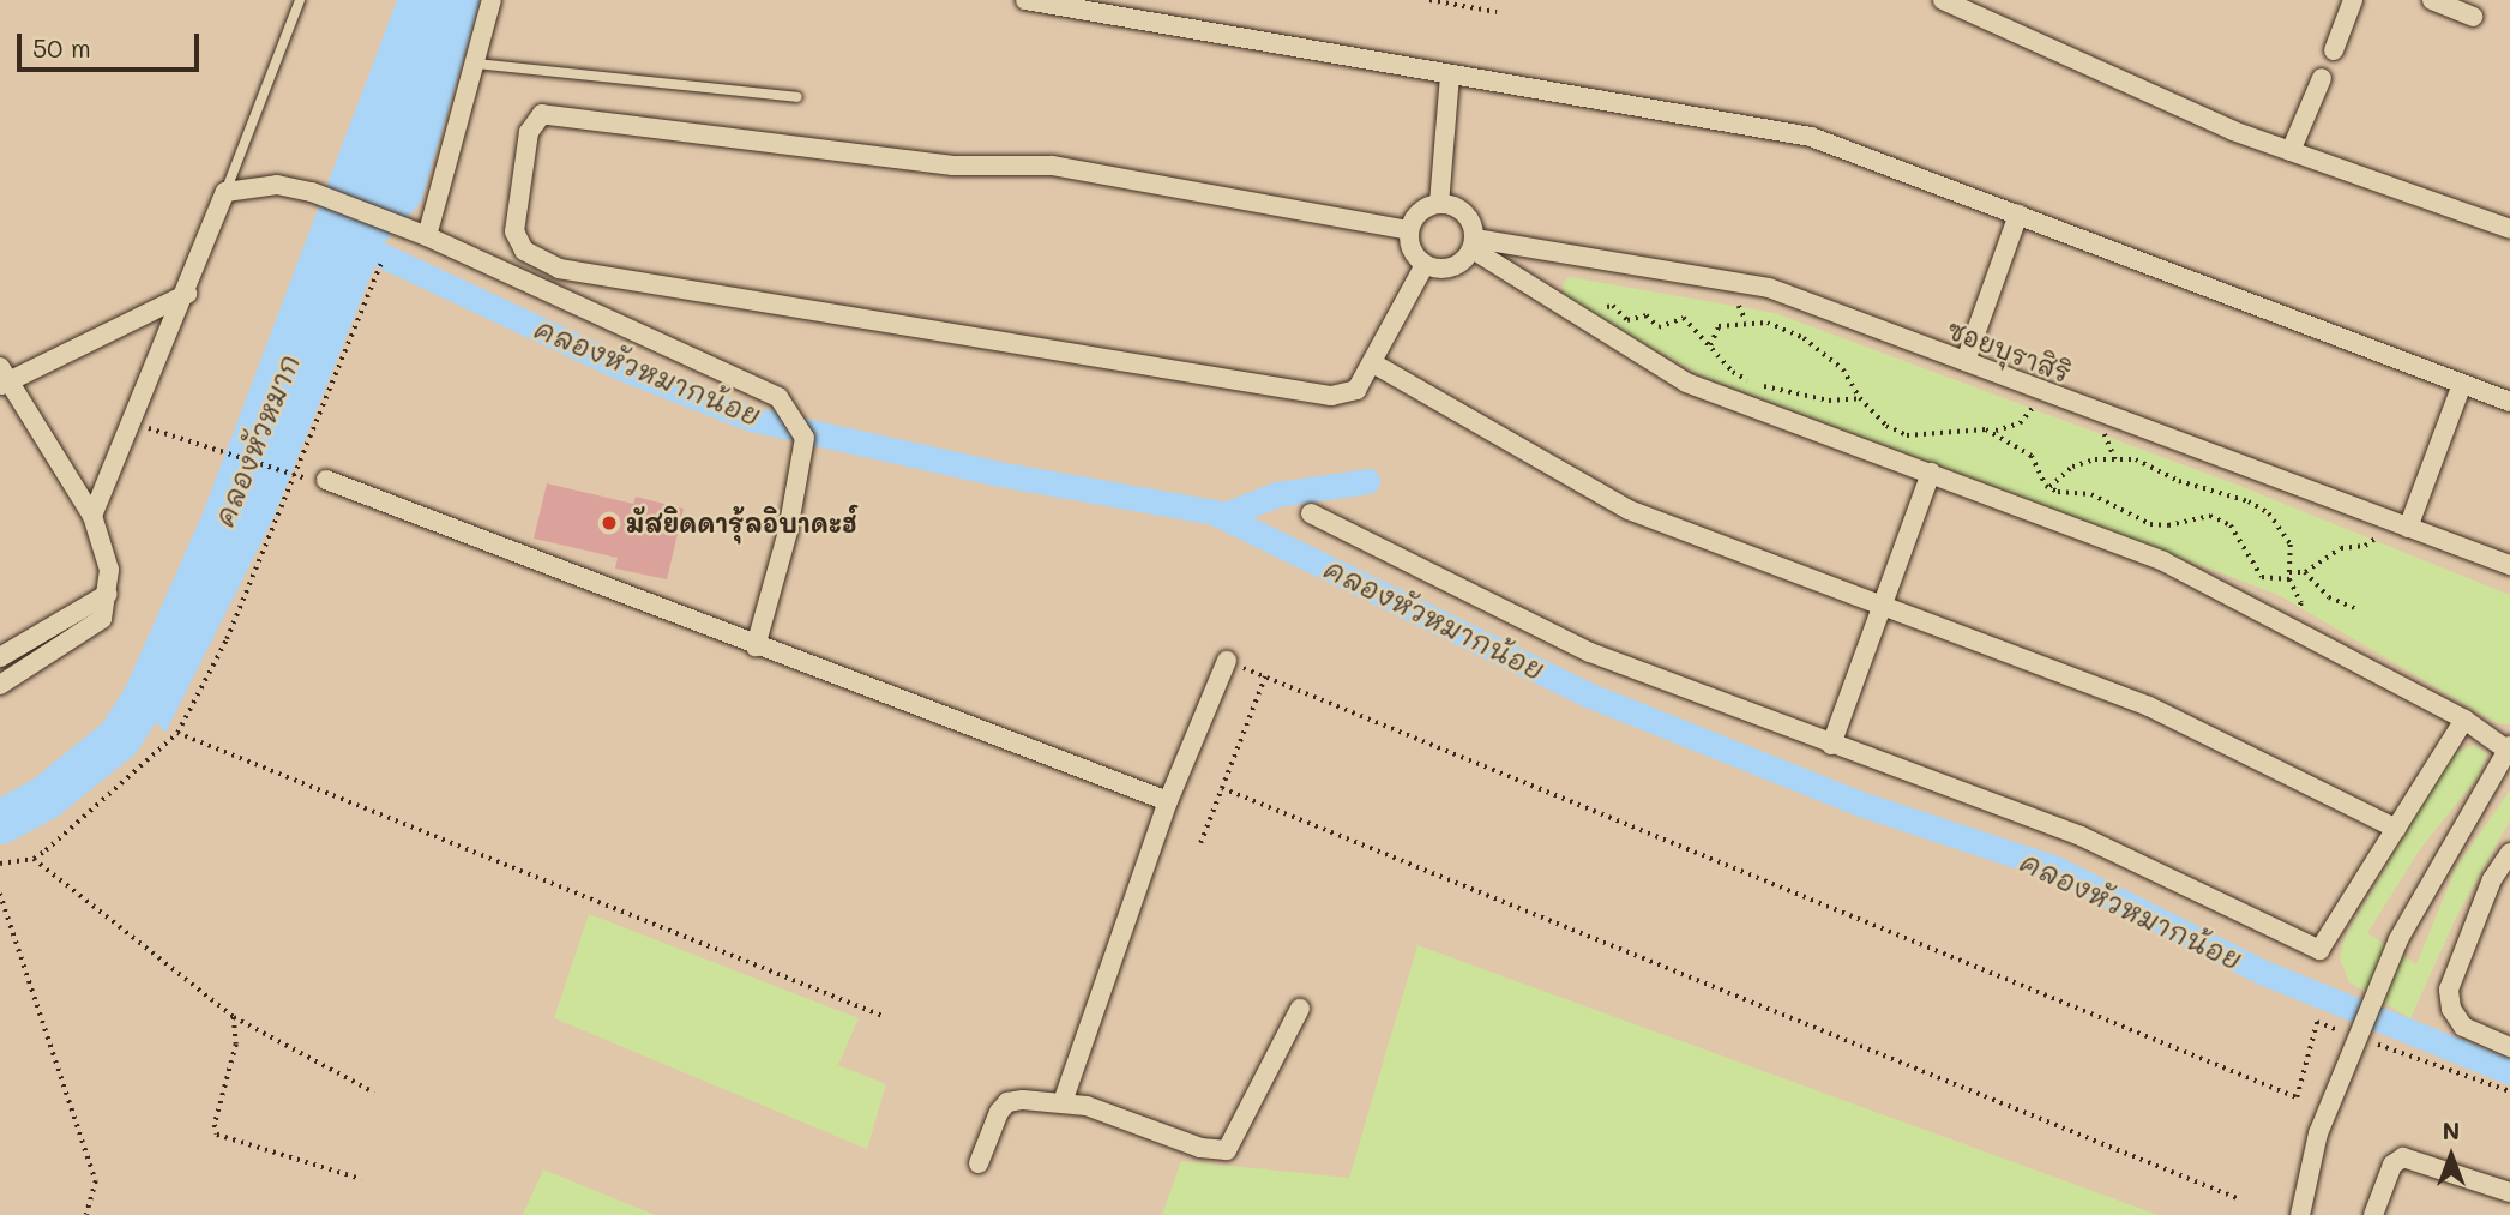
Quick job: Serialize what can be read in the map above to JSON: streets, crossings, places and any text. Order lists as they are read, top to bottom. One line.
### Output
{"streets":{"street":["ซอยบุราสิริ"]},"water":["คลองหัวหมากน้อย","คลองหัวหมาก"],"places":["มัสยิดดารุ้ลอิบาดะฮ์"],"scale_bar":"50 m","north":"top"}
